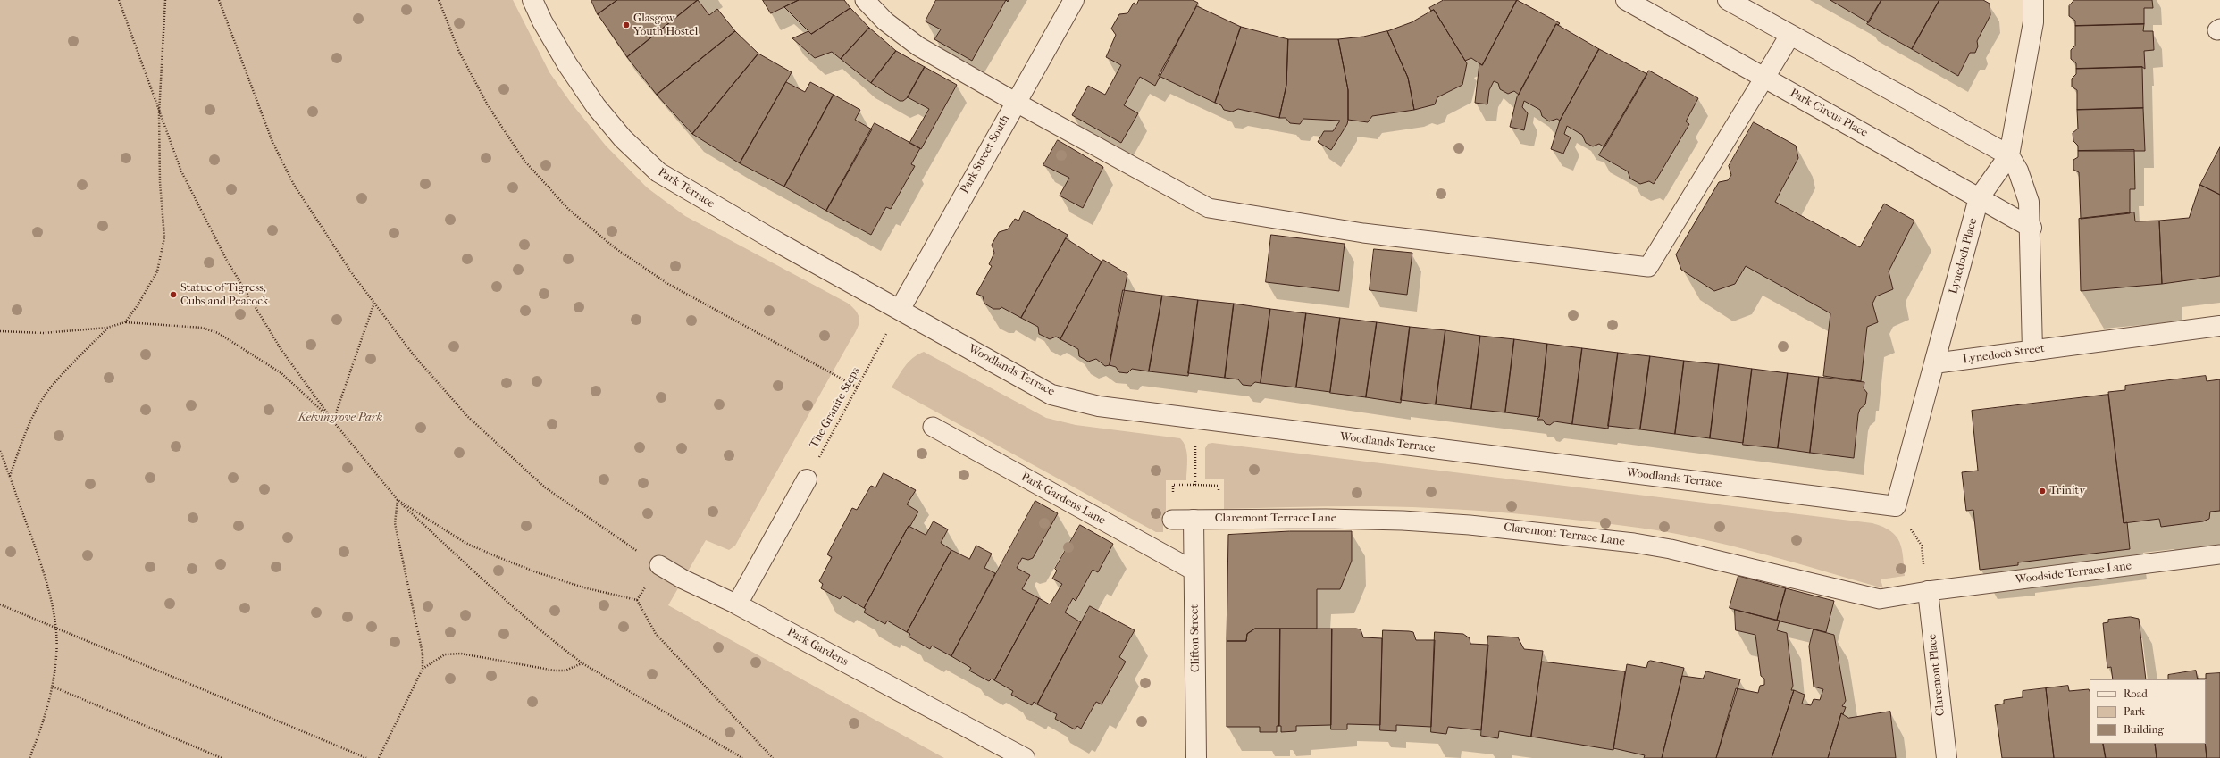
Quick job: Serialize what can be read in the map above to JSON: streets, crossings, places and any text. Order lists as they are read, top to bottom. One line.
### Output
{"streets":{"street":["Park Circus Place","Park Street South","Park Terrace","Lynedoch Place","Lynedoch Street","Woodlands Terrace","Clifton Street","Park Gardens","Claremont Place"],"lane":["Park Gardens Lane","Claremont Terrace Lane","Woodside Terrace Lane"],"path":["The Granite Steps"]},"crossings":[["Park Circus Place","Lynedoch Place"],["Park Street South","Park Terrace"],["Park Street South","Woodlands Terrace"],["Park Terrace","Woodlands Terrace"],["Lynedoch Place","Lynedoch Street"],["Lynedoch Place","Woodlands Terrace"],["Lynedoch Street","Woodlands Terrace"],["Park Gardens Lane","Clifton Street"],["Claremont Terrace Lane","Woodside Terrace Lane"],["Claremont Terrace Lane","Clifton Street"],["Claremont Terrace Lane","Claremont Place"],["Woodside Terrace Lane","Claremont Place"]],"parks":["Kelvingrove Park"],"places":["Glasgow Youth Hostel","Statue of Tigress, Cubs and Peacock","Trinity"],"legend":["Road","Park","Building"]}
